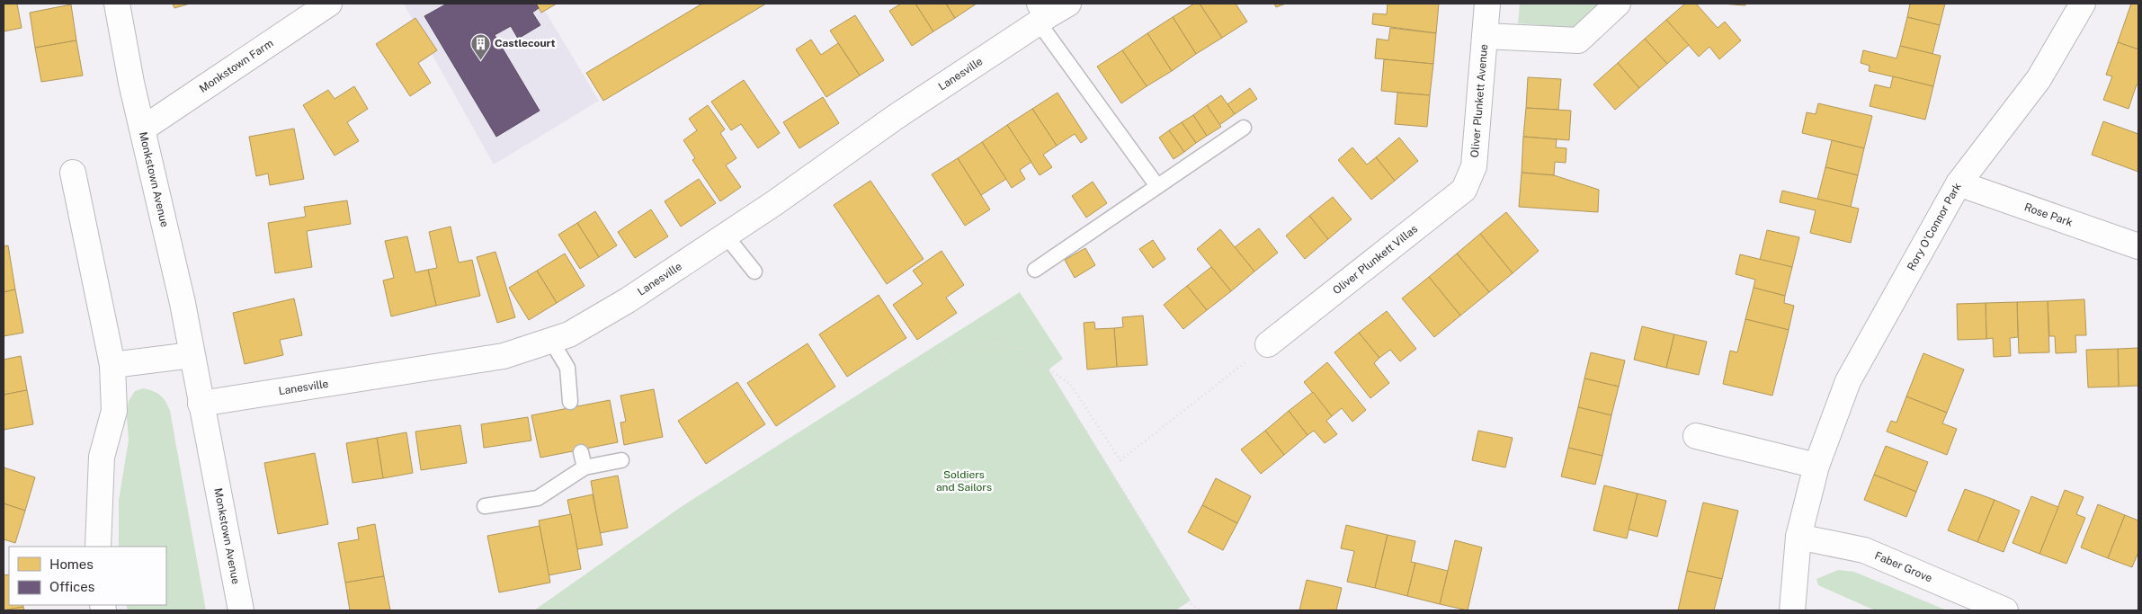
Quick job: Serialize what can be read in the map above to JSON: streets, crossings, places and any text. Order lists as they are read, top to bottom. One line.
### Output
{"streets":{"street":["Monkstown Farm","Lanesville","Oliver Plunkett Avenue","Monkstown Avenue","Rose Park","Rory O'Connor Park","Oliver Plunkett Villas","Faber Grove"]},"crossings":[["Monkstown Farm","Monkstown Avenue"],["Lanesville","Monkstown Avenue"],["Oliver Plunkett Avenue","Oliver Plunkett Villas"],["Rose Park","Rory O'Connor Park"],["Rory O'Connor Park","Faber Grove"]],"parks":["Soldiers and Sailors"],"places":{"building":["Castlecourt"]},"legend":["Homes","Offices"]}
